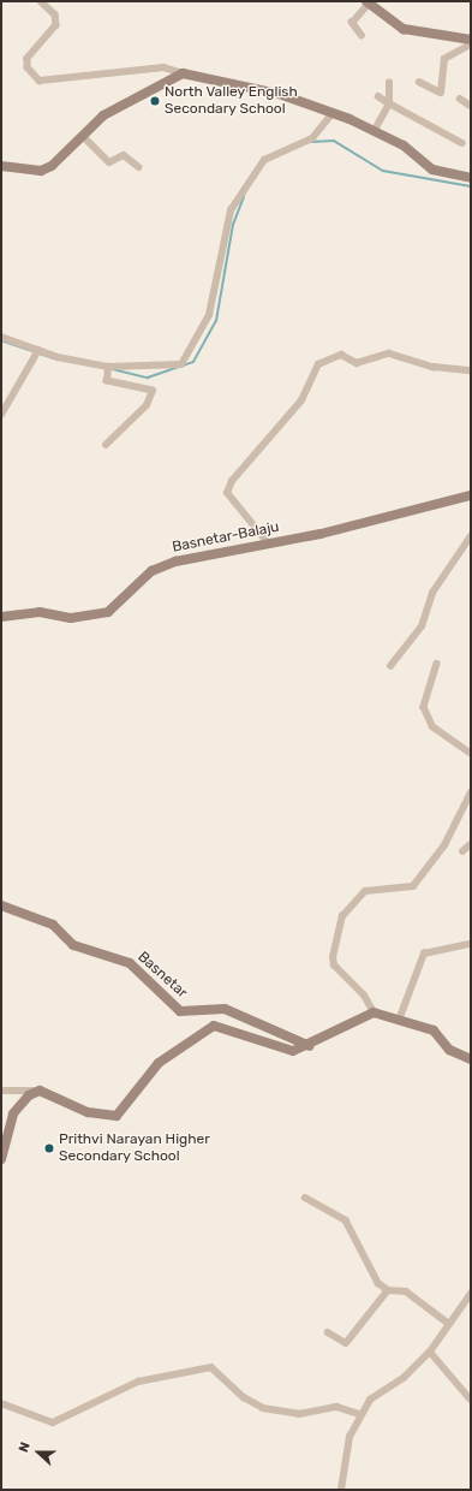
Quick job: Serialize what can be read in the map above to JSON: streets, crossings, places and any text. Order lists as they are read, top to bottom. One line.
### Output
{"streets":{"street":["Basnetar-Balaju","Basnetar"]},"places":["North Valley English Secondary School","Prithvi Narayan Higher Secondary School"],"north":"left"}
